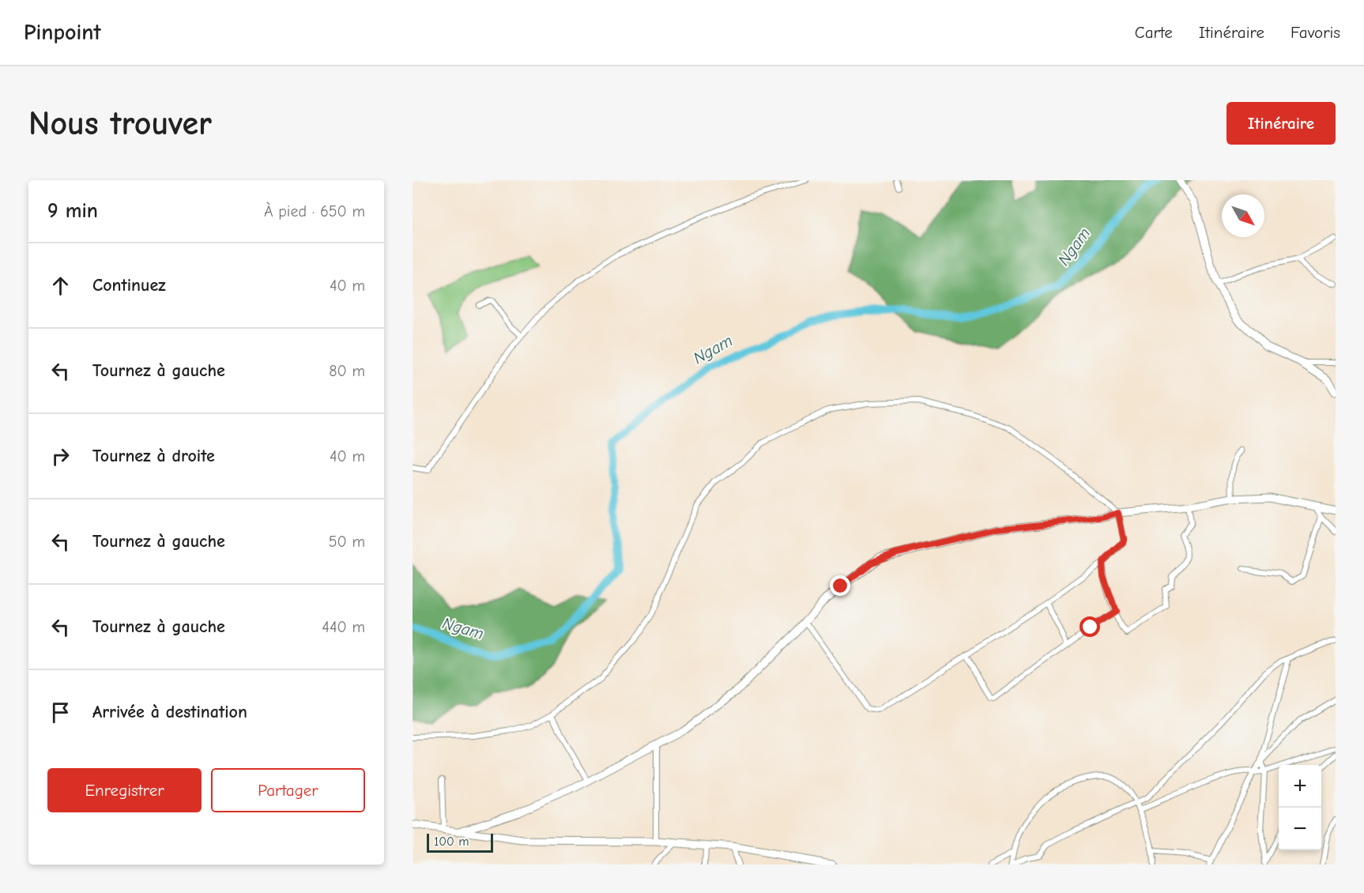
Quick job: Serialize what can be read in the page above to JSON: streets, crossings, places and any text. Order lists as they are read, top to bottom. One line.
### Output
{"water":["Ngam"],"scale_bar":"100 m","north":"bottom right","page":{"header":"Pinpoint","nav":["Carte","Itinéraire","Favoris"],"buttons":["Itinéraire",["Enregistrer","Partager"]],"title":"Nous trouver","heading":["9 min","À pied · 650 m"],"list":[["Continuez","40 m"],["Tournez à gauche","80 m"],["Tournez à droite","40 m"],["Tournez à gauche","50 m"],["Tournez à gauche","440 m"],"Arrivée à destination"],"map_buttons":["+","−"],"scale":"100 m"}}
